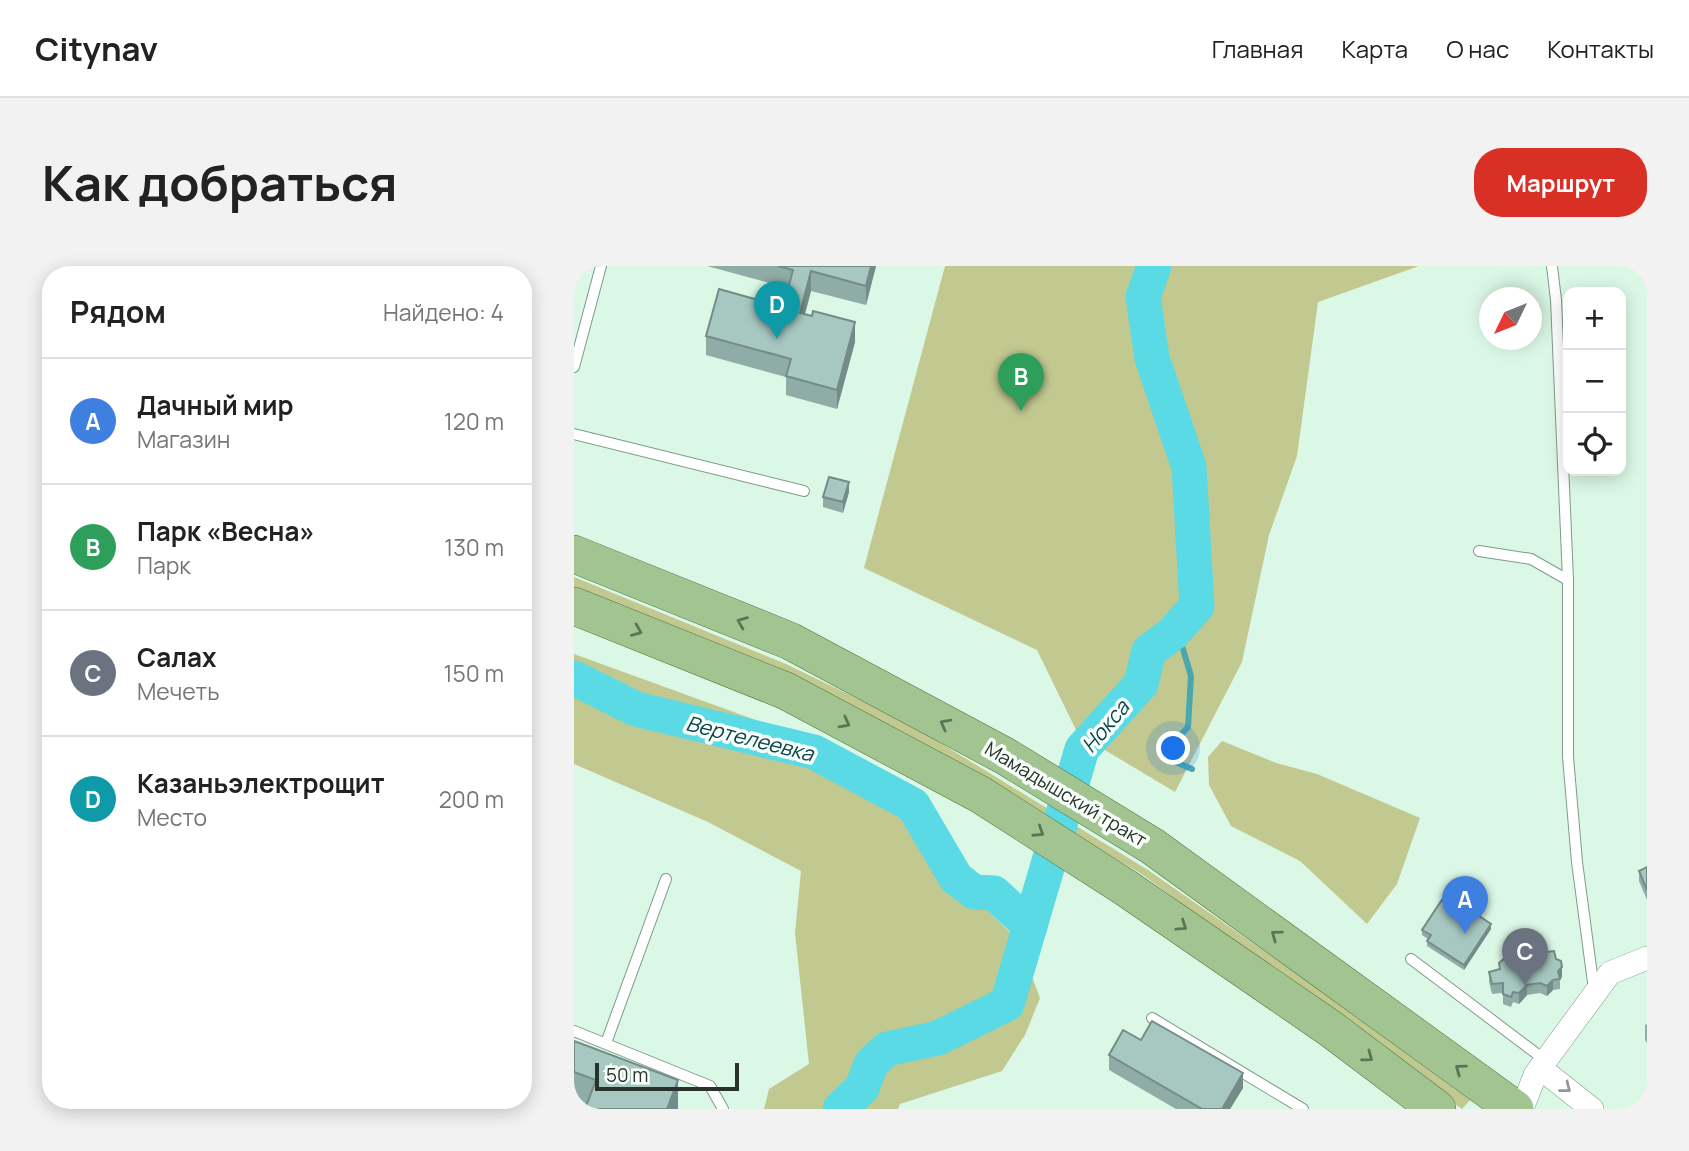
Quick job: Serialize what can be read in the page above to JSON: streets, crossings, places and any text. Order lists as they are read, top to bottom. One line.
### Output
{"streets":{"main road":["Мамадышский тракт"]},"water":["Нокса","Вертелеевка"],"scale_bar":"50 m","north":"bottom left","page":{"header":"Citynav","nav":["Главная","Карта","О нас","Контакты"],"buttons":"Маршрут","title":"Как добраться","heading":["Рядом","Найдено: 4"],"pins":["D","B","A","C"],"map_buttons":["+","−"],"list":[{"mark":"A","name":"Дачный мир","note":"Магазин","value":"120 m"},{"mark":"B","name":"Парк «Весна»","note":"Парк","value":"130 m"},{"mark":"C","name":"Салах","note":"Мечеть","value":"150 m"},{"mark":"D","name":"Казаньэлектрощит","note":"Место","value":"200 m"}],"scale":"50 m"}}
